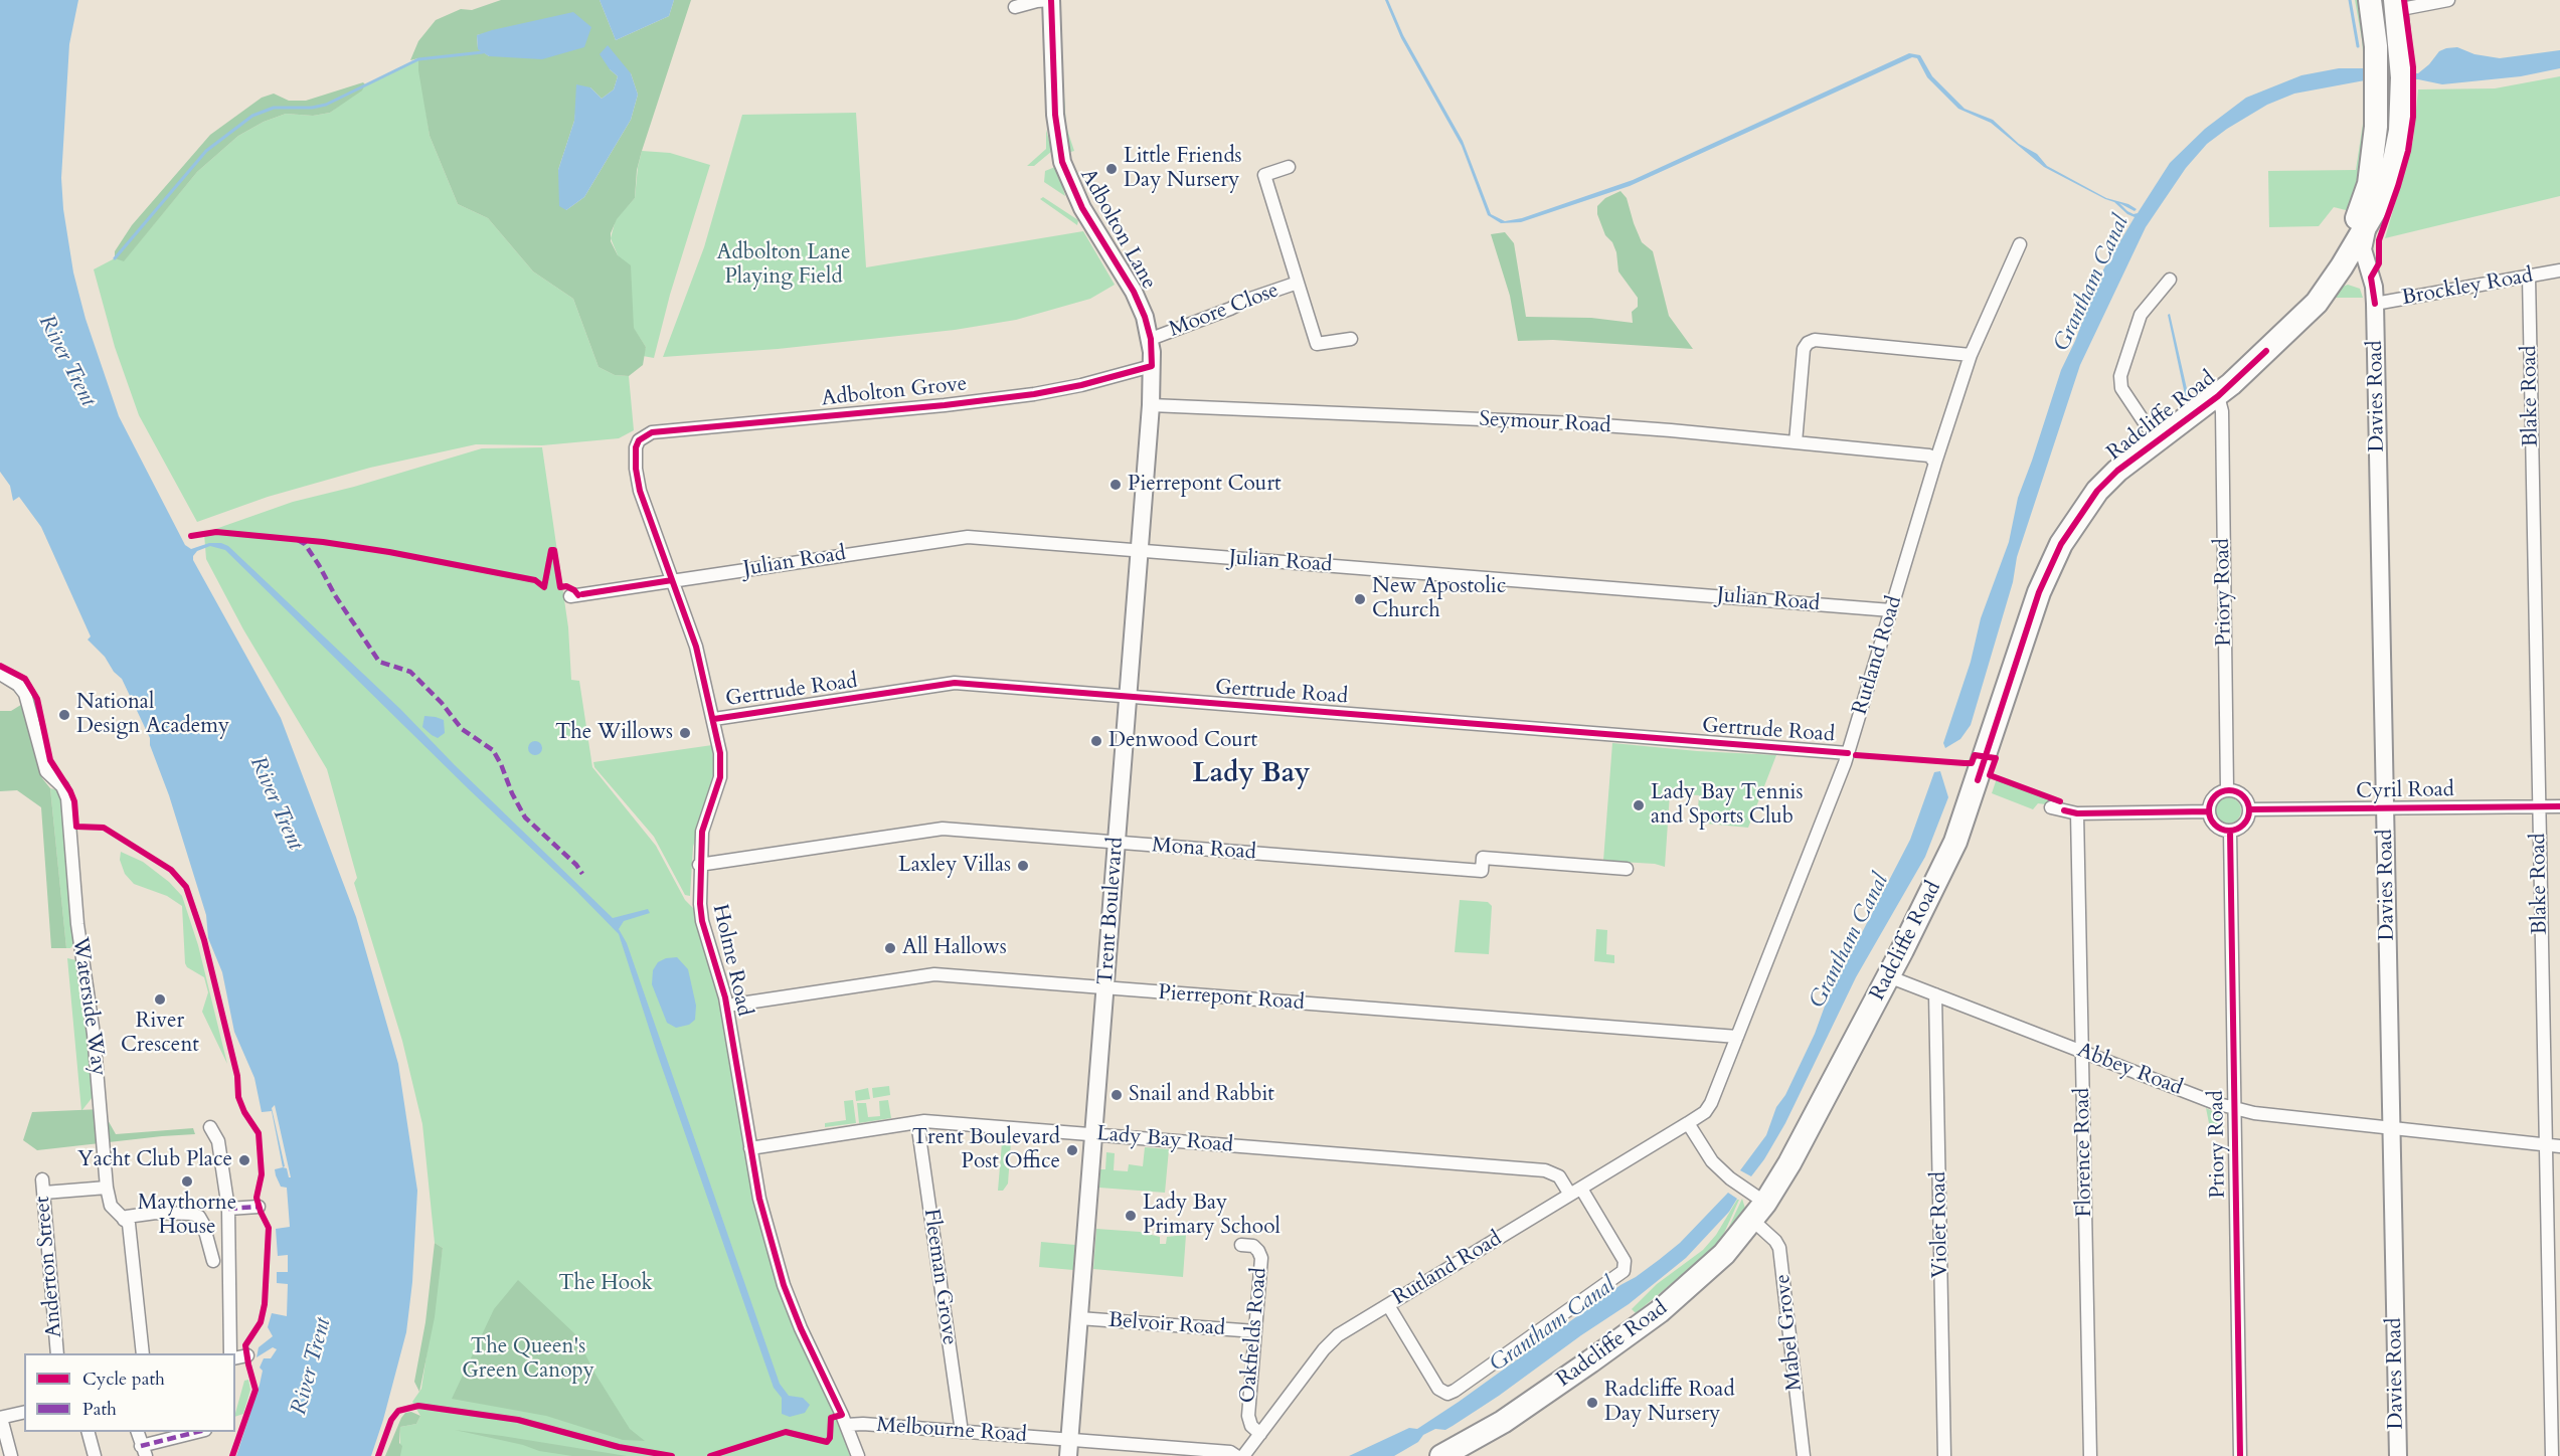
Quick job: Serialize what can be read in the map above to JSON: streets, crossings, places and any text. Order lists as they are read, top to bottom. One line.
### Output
{"streets":{"highway":["Radcliffe Road"],"street":["Adbolton Lane","Brockley Road","Moore Close","Adbolton Grove","Davies Road","Blake Road","Seymour Road","Julian Road","Priory Road","Rutland Road","Gertrude Road","Cyril Road","Mona Road","Trent Boulevard","Holme Road","Pierrepont Road","Waterside Way","Abbey Road","Lady Bay Road","Florence Road","Violet Road","Anderton Street","Fleeman Grove","Belvoir Road","Mabel Grove","Oakfields Road","Melbourne Road"]},"crossings":[["Adbolton Lane","Moore Close"],["Adbolton Lane","Adbolton Grove"],["Adbolton Lane","Trent Boulevard"],["Brockley Road","Davies Road"],["Brockley Road","Blake Road"],["Adbolton Grove","Trent Boulevard"],["Adbolton Grove","Holme Road"],["Davies Road","Radcliffe Road"],["Davies Road","Cyril Road"],["Davies Road","Abbey Road"],["Blake Road","Cyril Road"],["Blake Road","Abbey Road"],["Radcliffe Road","Priory Road"],["Radcliffe Road","Abbey Road"],["Radcliffe Road","Mabel Grove"],["Seymour Road","Rutland Road"],["Seymour Road","Trent Boulevard"],["Julian Road","Rutland Road"],["Julian Road","Trent Boulevard"],["Julian Road","Holme Road"],["Priory Road","Cyril Road"],["Priory Road","Abbey Road"],["Rutland Road","Gertrude Road"],["Rutland Road","Pierrepont Road"],["Rutland Road","Lady Bay Road"],["Rutland Road","Oakfields Road"],["Gertrude Road","Trent Boulevard"],["Gertrude Road","Holme Road"],["Mona Road","Trent Boulevard"],["Mona Road","Holme Road"],["Trent Boulevard","Pierrepont Road"],["Trent Boulevard","Lady Bay Road"],["Trent Boulevard","Belvoir Road"],["Trent Boulevard","Melbourne Road"],["Holme Road","Pierrepont Road"],["Holme Road","Lady Bay Road"],["Holme Road","Melbourne Road"],["Waterside Way","Anderton Street"],["Abbey Road","Florence Road"],["Abbey Road","Violet Road"],["Lady Bay Road","Fleeman Grove"],["Fleeman Grove","Melbourne Road"],["Belvoir Road","Oakfields Road"]],"districts":["Lady Bay"],"water":["Grantham Canal","River Trent"],"parks":["Adbolton Lane Playing Field","The Hook","The Queen's Green Canopy"],"places":["Little Friends Day Nursery","Pierrepont Court","New Apostolic Church","National Design Academy","The Willows","Denwood Court","Lady Bay Tennis and Sports Club","Laxley Villas","All Hallows","River Crescent","Snail and Rabbit","Trent Boulevard Post Office","Yacht Club Place","Maythorne House","Lady Bay Primary School","Radcliffe Road Day Nursery"],"legend":["Cycle path","Path"]}
